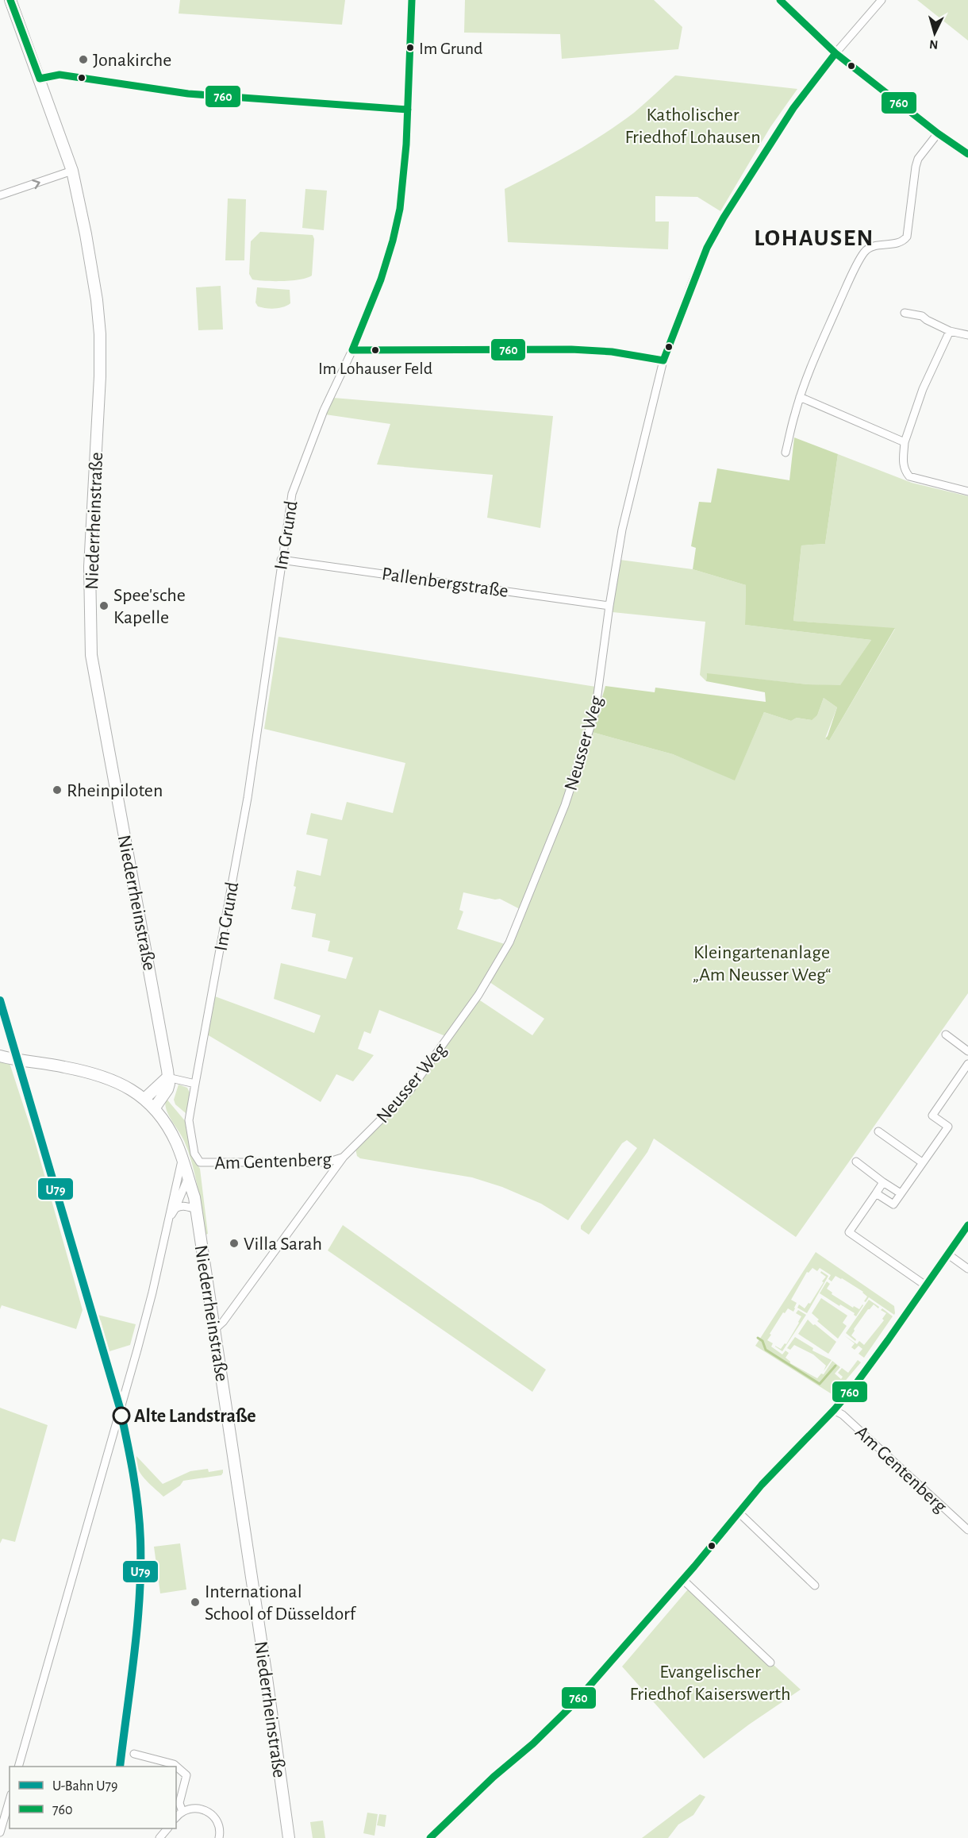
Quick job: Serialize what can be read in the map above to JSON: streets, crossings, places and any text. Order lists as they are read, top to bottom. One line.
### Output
{"streets":{"street":["Niederrheinstraße","Im Grund","Pallenbergstraße","Neusser Weg","Am Gentenberg"]},"crossings":[["Niederrheinstraße","Neusser Weg"],["Im Grund","Pallenbergstraße"],["Im Grund","Am Gentenberg"],["Pallenbergstraße","Neusser Weg"],["Neusser Weg","Am Gentenberg"]],"districts":["LOHAUSEN"],"parks":["Katholischer Friedhof Lohausen","Kleingartenanlage „Am Neusser Weg“","Evangelischer Friedhof Kaiserswerth"],"places":["Im Grund","Jonakirche","Im Lohauser Feld","Spee'sche Kapelle","Rheinpiloten","Villa Sarah","Alte Landstraße","International School of Düsseldorf"],"lines":["transit line 760","metro line U79"],"legend":["U-Bahn U79","760"],"north":"bottom"}
